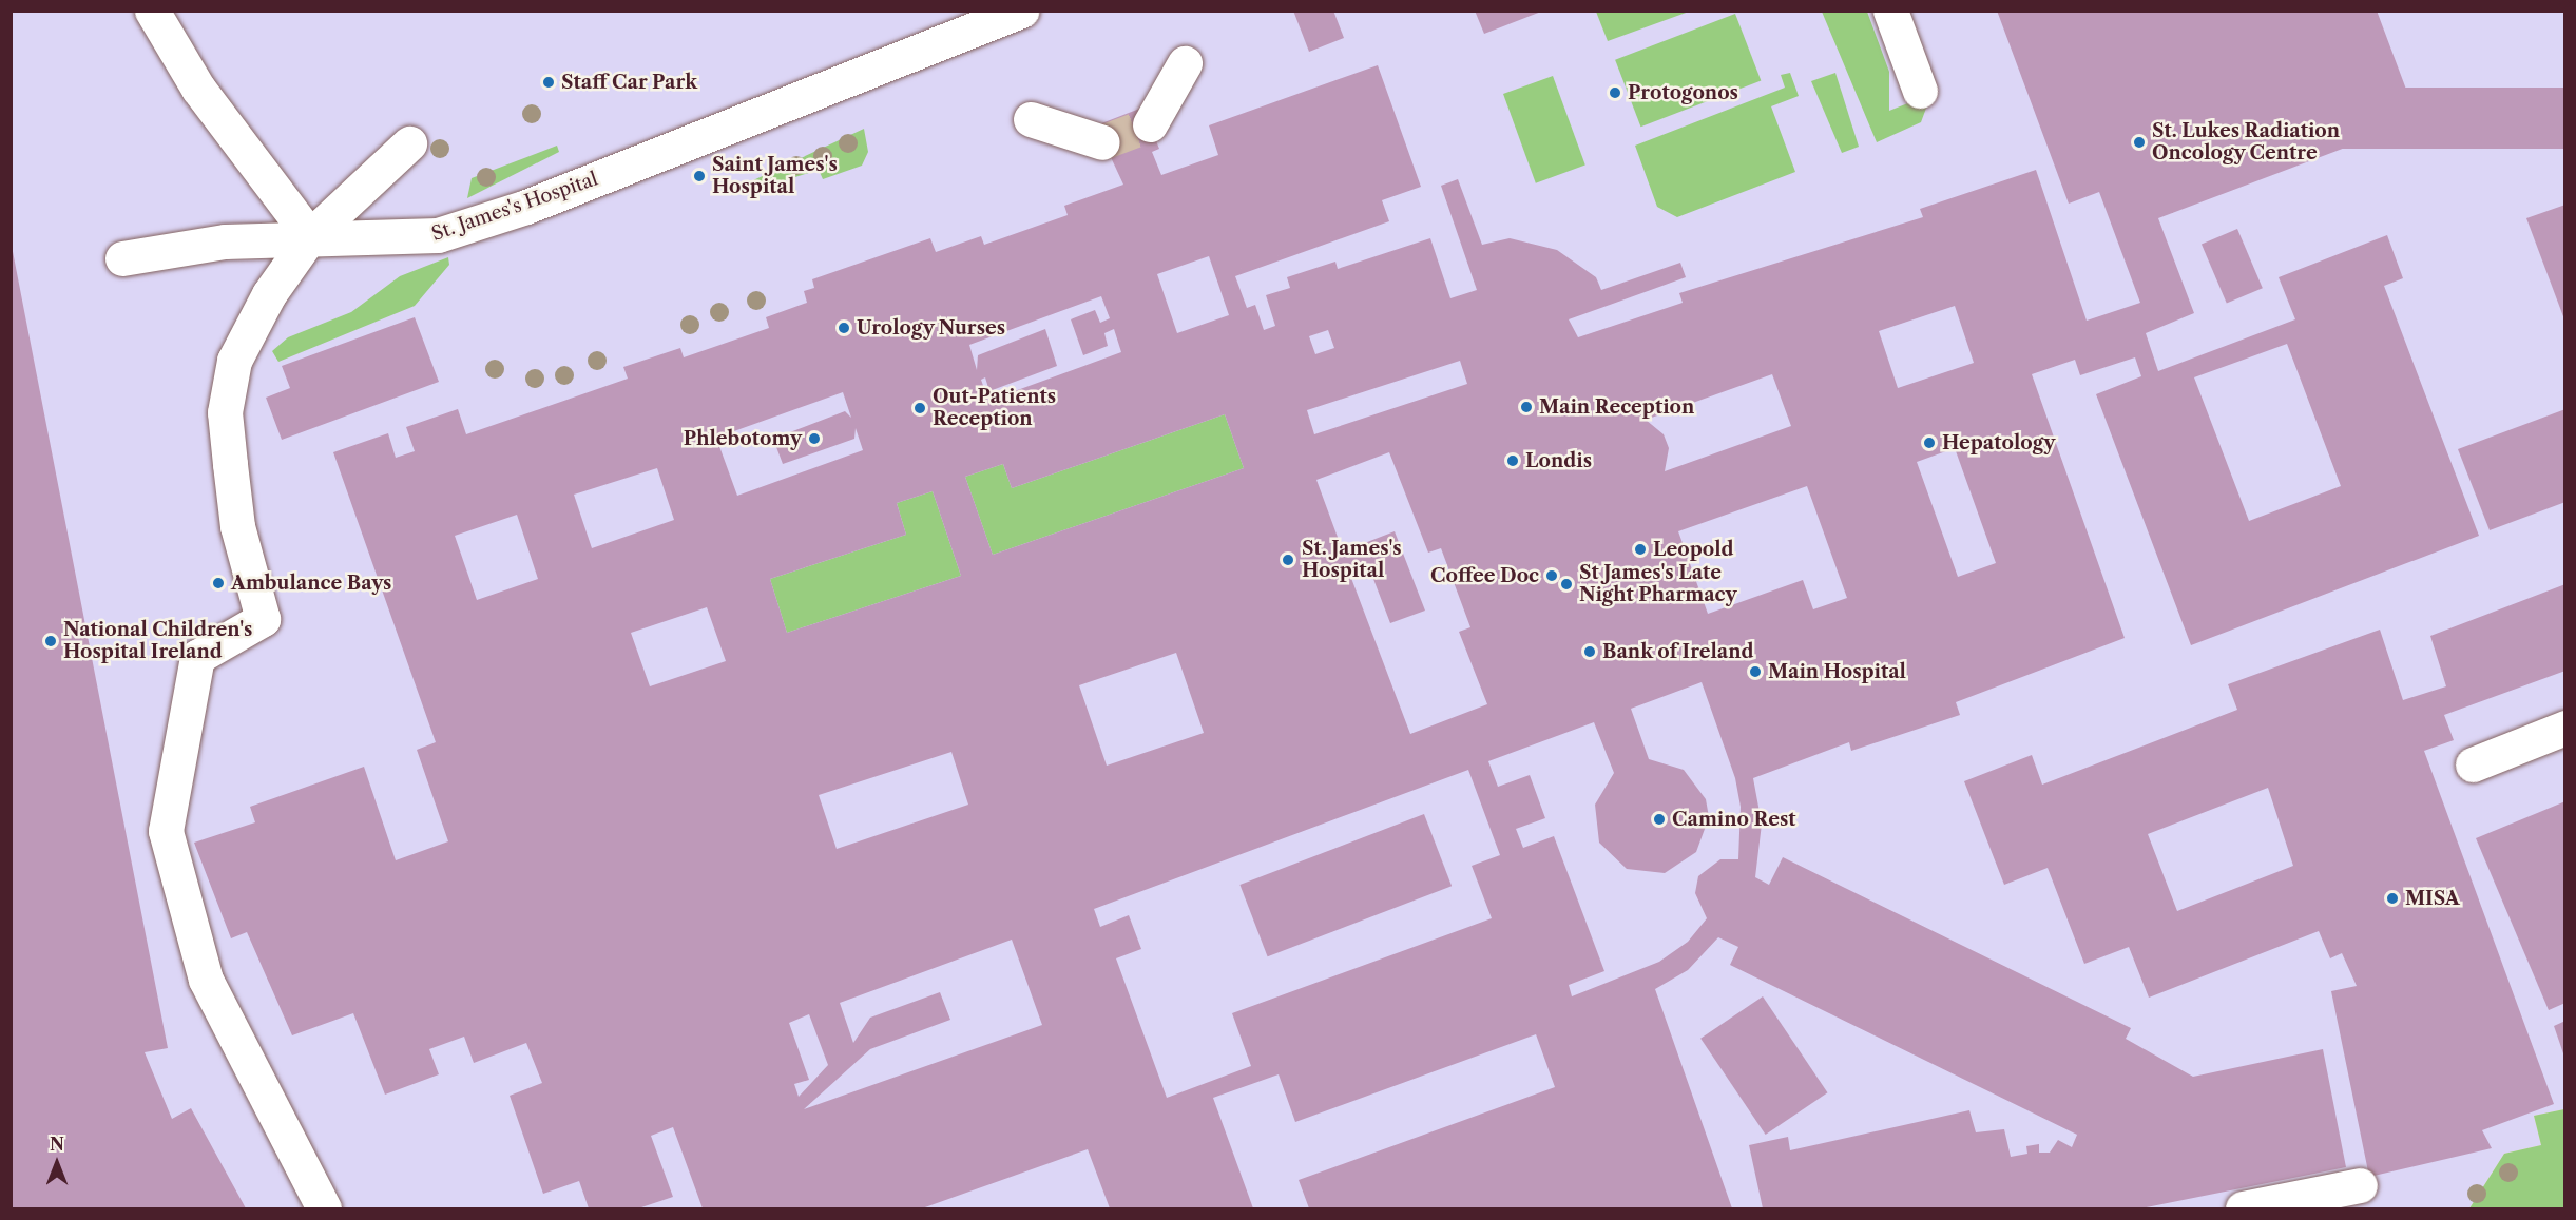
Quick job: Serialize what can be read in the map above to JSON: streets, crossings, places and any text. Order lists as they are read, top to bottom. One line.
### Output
{"streets":{"street":["St. James's Hospital"]},"places":["Staff Car Park","Protogonos","St. Lukes Radiation Oncology Centre","Saint James's Hospital","Urology Nurses","Main Reception","Out-Patients Reception","Phlebotomy","Hepatology","Londis","Leopold","St. James's Hospital","Coffee Doc","Ambulance Bays","St James's Late Night Pharmacy","National Children's Hospital Ireland","Bank of Ireland","Main Hospital","Camino Rest","MISA"],"north":"top"}
